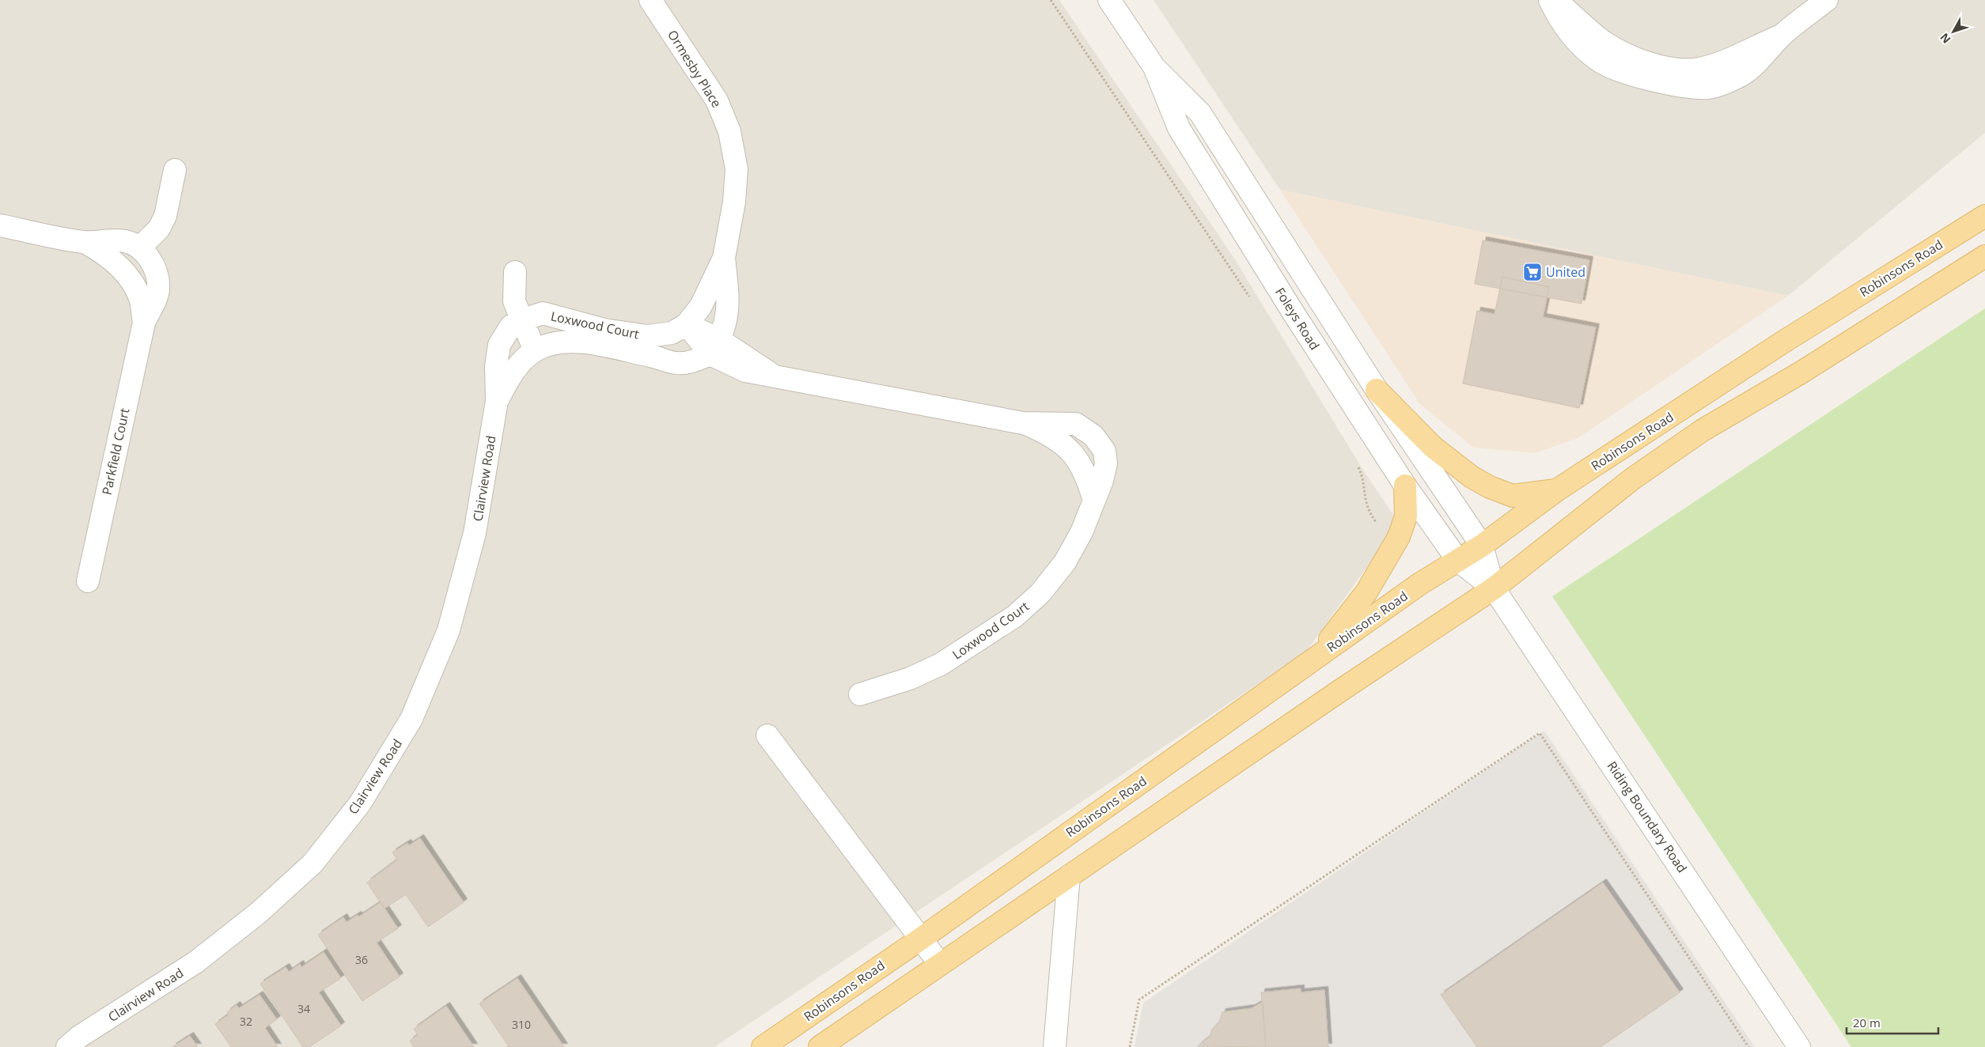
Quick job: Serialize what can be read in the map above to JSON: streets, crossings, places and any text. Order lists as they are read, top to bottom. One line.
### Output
{"streets":{"main road":["Robinsons Road"],"street":["Ormesby Place","Foleys Road","Loxwood Court","Parkfield Court","Clairview Road","Riding Boundary Road"]},"crossings":[["Ormesby Place","Loxwood Court"],["Robinsons Road","Foleys Road"],["Foleys Road","Riding Boundary Road"],["Loxwood Court","Clairview Road"]],"places":{"supermarket":["United"]},"house_numbers":["36","34","32","310"],"scale_bar":"20 m","north":"bottom left"}
